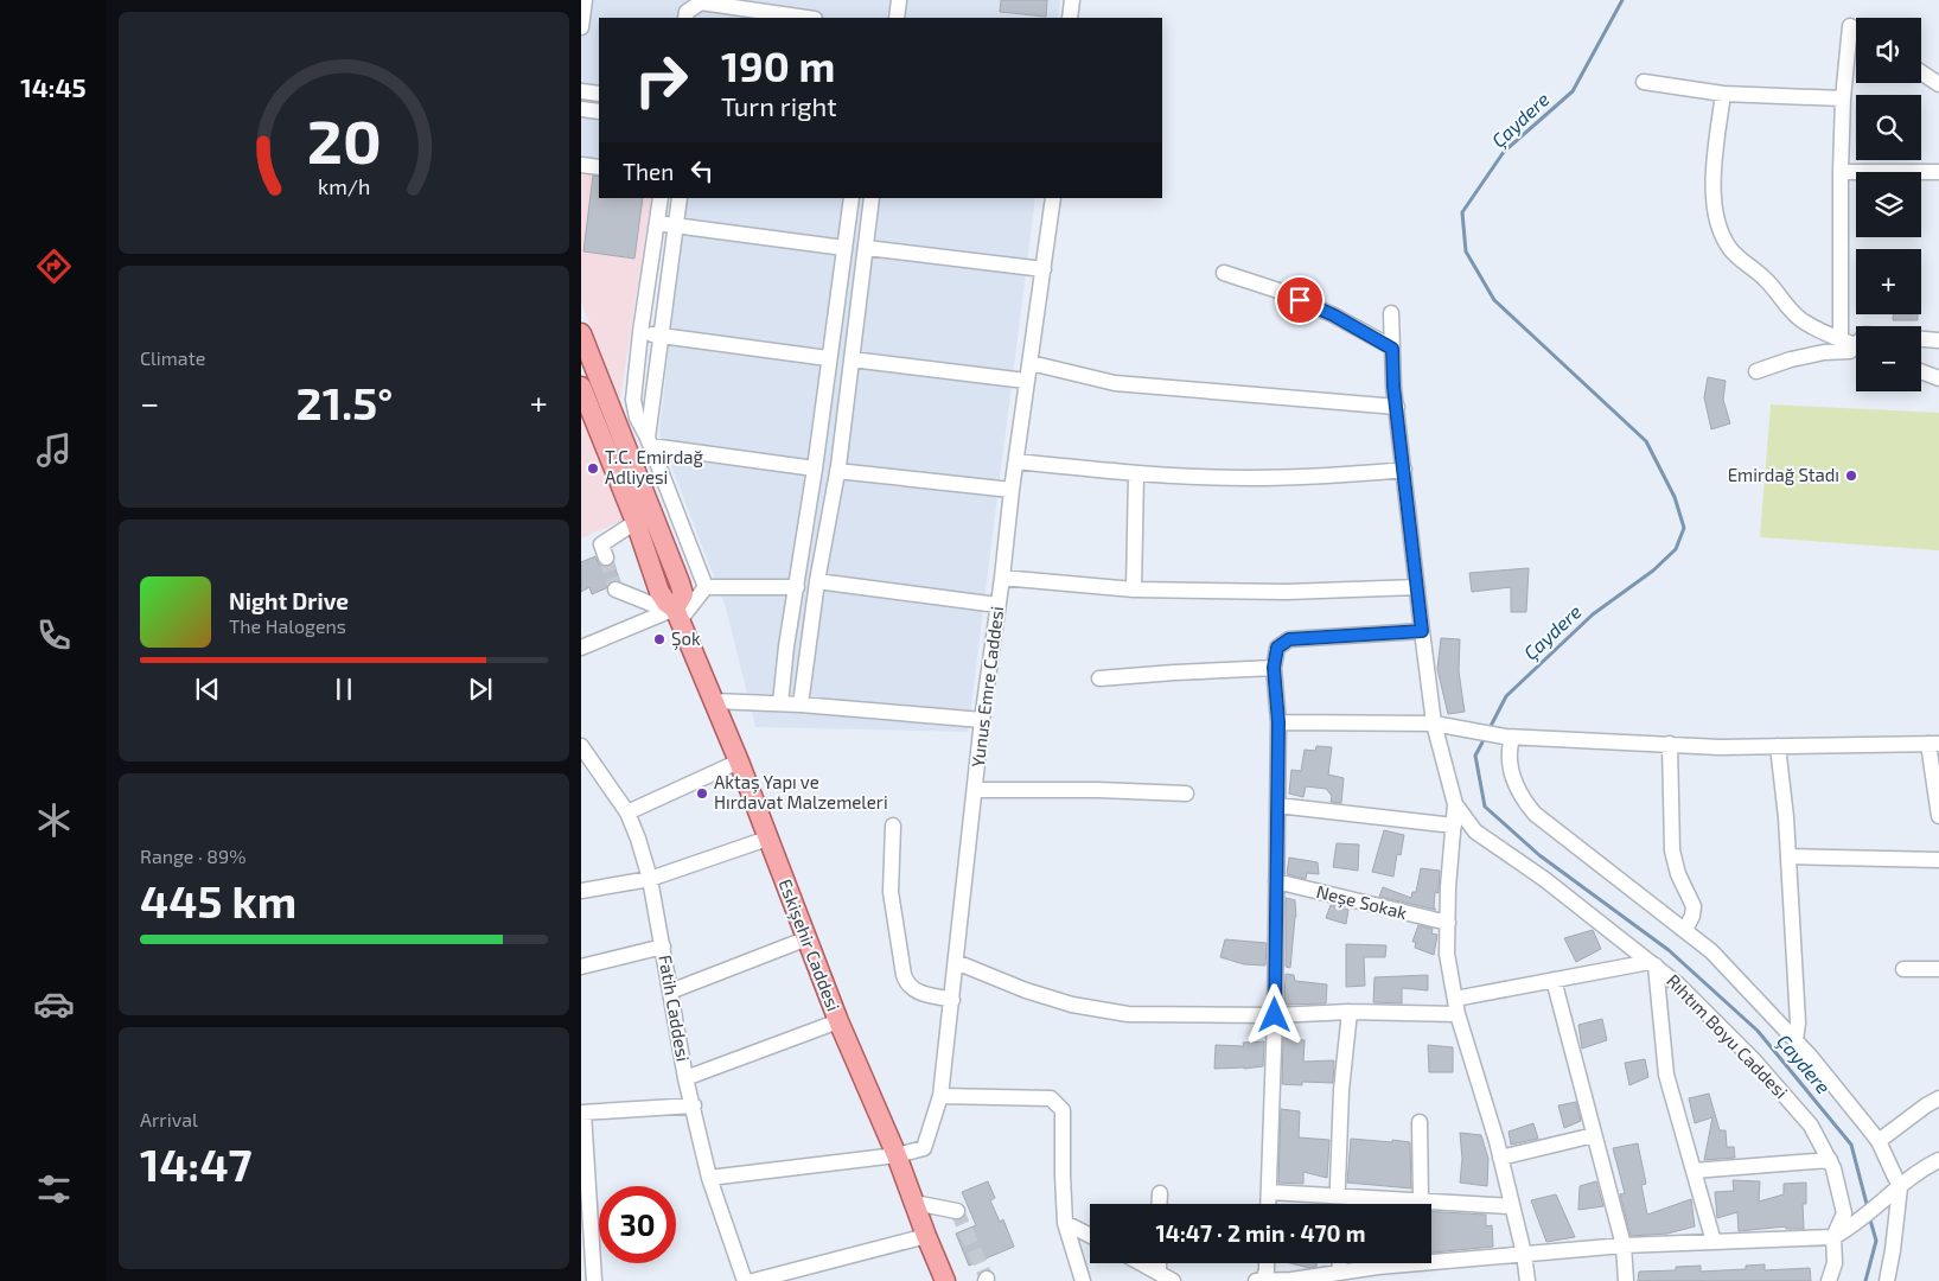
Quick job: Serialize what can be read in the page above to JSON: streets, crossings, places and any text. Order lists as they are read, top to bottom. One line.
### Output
{"streets":{"main road":["Eskişehir Caddesi"],"street":["Yunus Emre Caddesi","Neşe Sokak","Fatih Caddesi","Rıhtım Boyu Caddesi"]},"crossings":[["Yunus Emre Caddesi","Eskişehir Caddesi"]],"water":["Çaydere"],"places":["T.C. Emirdağ Adliyesi","Emirdağ Stadı","Şok","Aktaş Yapı ve Hırdavat Malzemeleri"],"page":{"tabs":"14:45","map_buttons":["+","−"],"turn":["190 m","Turn right"],"then":"Then","tile":["Climate",["Range · 89%","445 km"],["Arrival","14:47"]],"heat":["−","21.5°","+"],"song":["Night Drive","The Halogens"],"limit":"30","trip":"14:47 · 2 min · 470 m","gauge":["20","km/h"]}}
